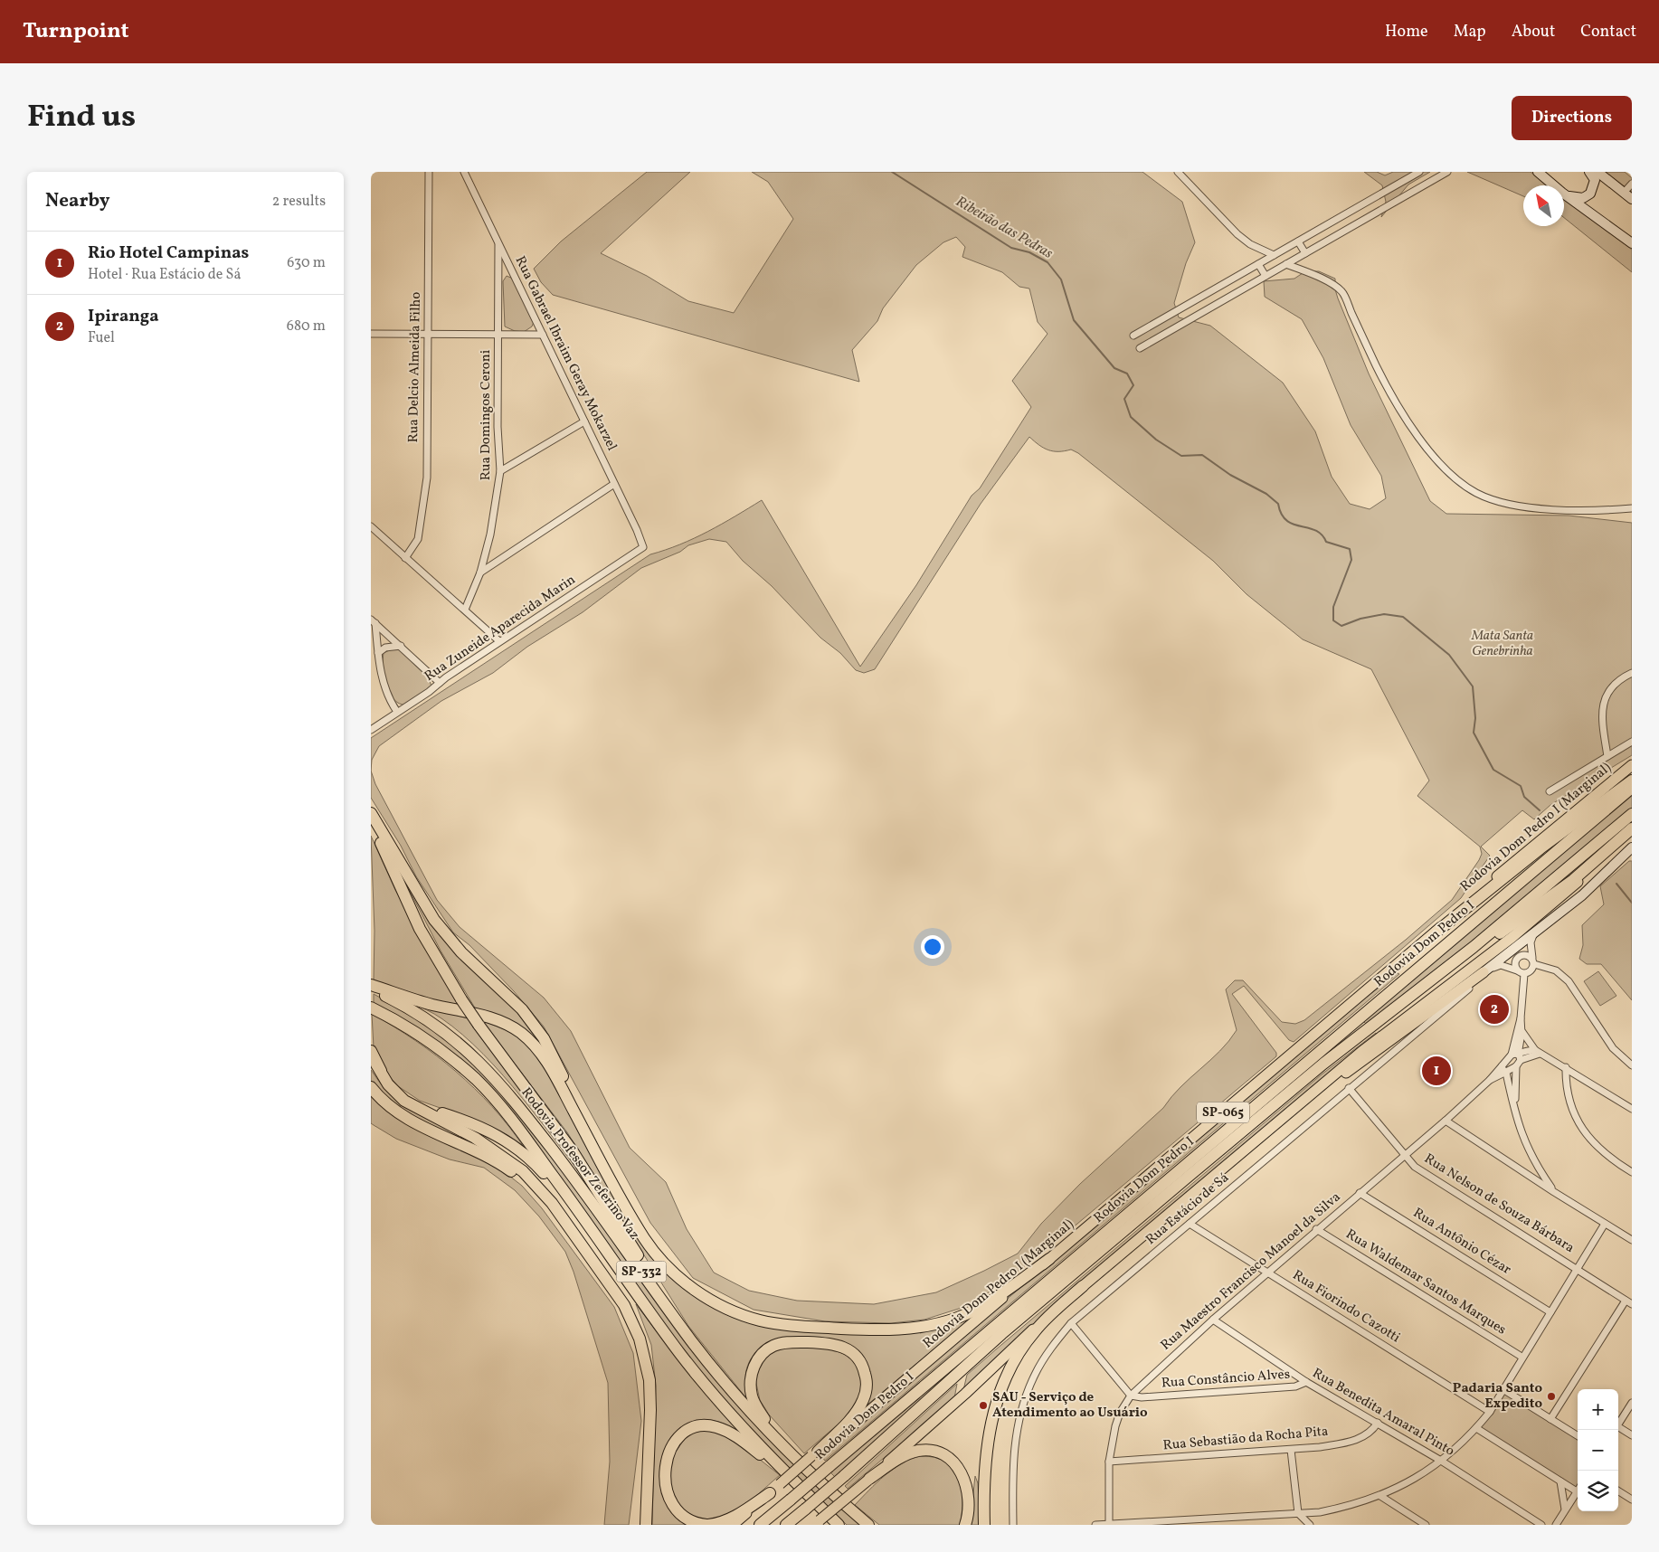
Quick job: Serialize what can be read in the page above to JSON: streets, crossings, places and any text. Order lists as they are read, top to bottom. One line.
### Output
{"streets":{"highway":["Rodovia Dom Pedro I (Marginal)","Rodovia Dom Pedro I","SP-065","Rodovia Professor Zeferino Vaz","SP-332"],"street":["Rua Gabrael Ibraim Geray Mokarzel","Rua Delcio Almeida Filho","Rua Domingos Ceroni","Rua Zuneide Aparecida Marin","Rua Nelson de Souza Bárbara","Rua Estácio de Sá","Rua Antônio Cézar","Rua Maestro Francisco Manoel da Silva","Rua Waldemar Santos Marques","Rua Fiorindo Cazotti","Rua Constâncio Alves","Rua Benedita Amaral Pinto","Rua Sebastião da Rocha Pita"]},"crossings":[["Rua Gabrael Ibraim Geray Mokarzel","Rua Domingos Ceroni"],["Rua Gabrael Ibraim Geray Mokarzel","Rua Zuneide Aparecida Marin"],["Rua Nelson de Souza Bárbara","Rua Estácio de Sá"],["Rua Nelson de Souza Bárbara","Rua Maestro Francisco Manoel da Silva"],["Rua Estácio de Sá","Rua Fiorindo Cazotti"],["Rua Antônio Cézar","Rua Maestro Francisco Manoel da Silva"],["Rua Maestro Francisco Manoel da Silva","Rua Waldemar Santos Marques"],["Rua Maestro Francisco Manoel da Silva","Rua Fiorindo Cazotti"],["Rua Maestro Francisco Manoel da Silva","Rua Constâncio Alves"],["Rua Maestro Francisco Manoel da Silva","Rua Benedita Amaral Pinto"],["Rua Maestro Francisco Manoel da Silva","Rua Sebastião da Rocha Pita"],["Rua Constâncio Alves","Rua Benedita Amaral Pinto"],["Rua Benedita Amaral Pinto","Rua Sebastião da Rocha Pita"]],"water":["Ribeirão das Pedras"],"parks":["Mata Santa Genebrinha"],"places":["Padaria Santo Expedito","SAU - Serviço de Atendimento ao Usuário"],"north":"top left","page":{"header":"Turnpoint","nav":["Home","Map","About","Contact"],"title":"Find us","buttons":"Directions","heading":["Nearby","2 results"],"list":[{"mark":"1","name":"Rio Hotel Campinas","note":"Hotel · Rua Estácio de Sá","value":"630 m"},{"mark":"2","name":"Ipiranga","note":"Fuel","value":"680 m"}],"pins":["2","1"],"map_buttons":["+","−"]}}
